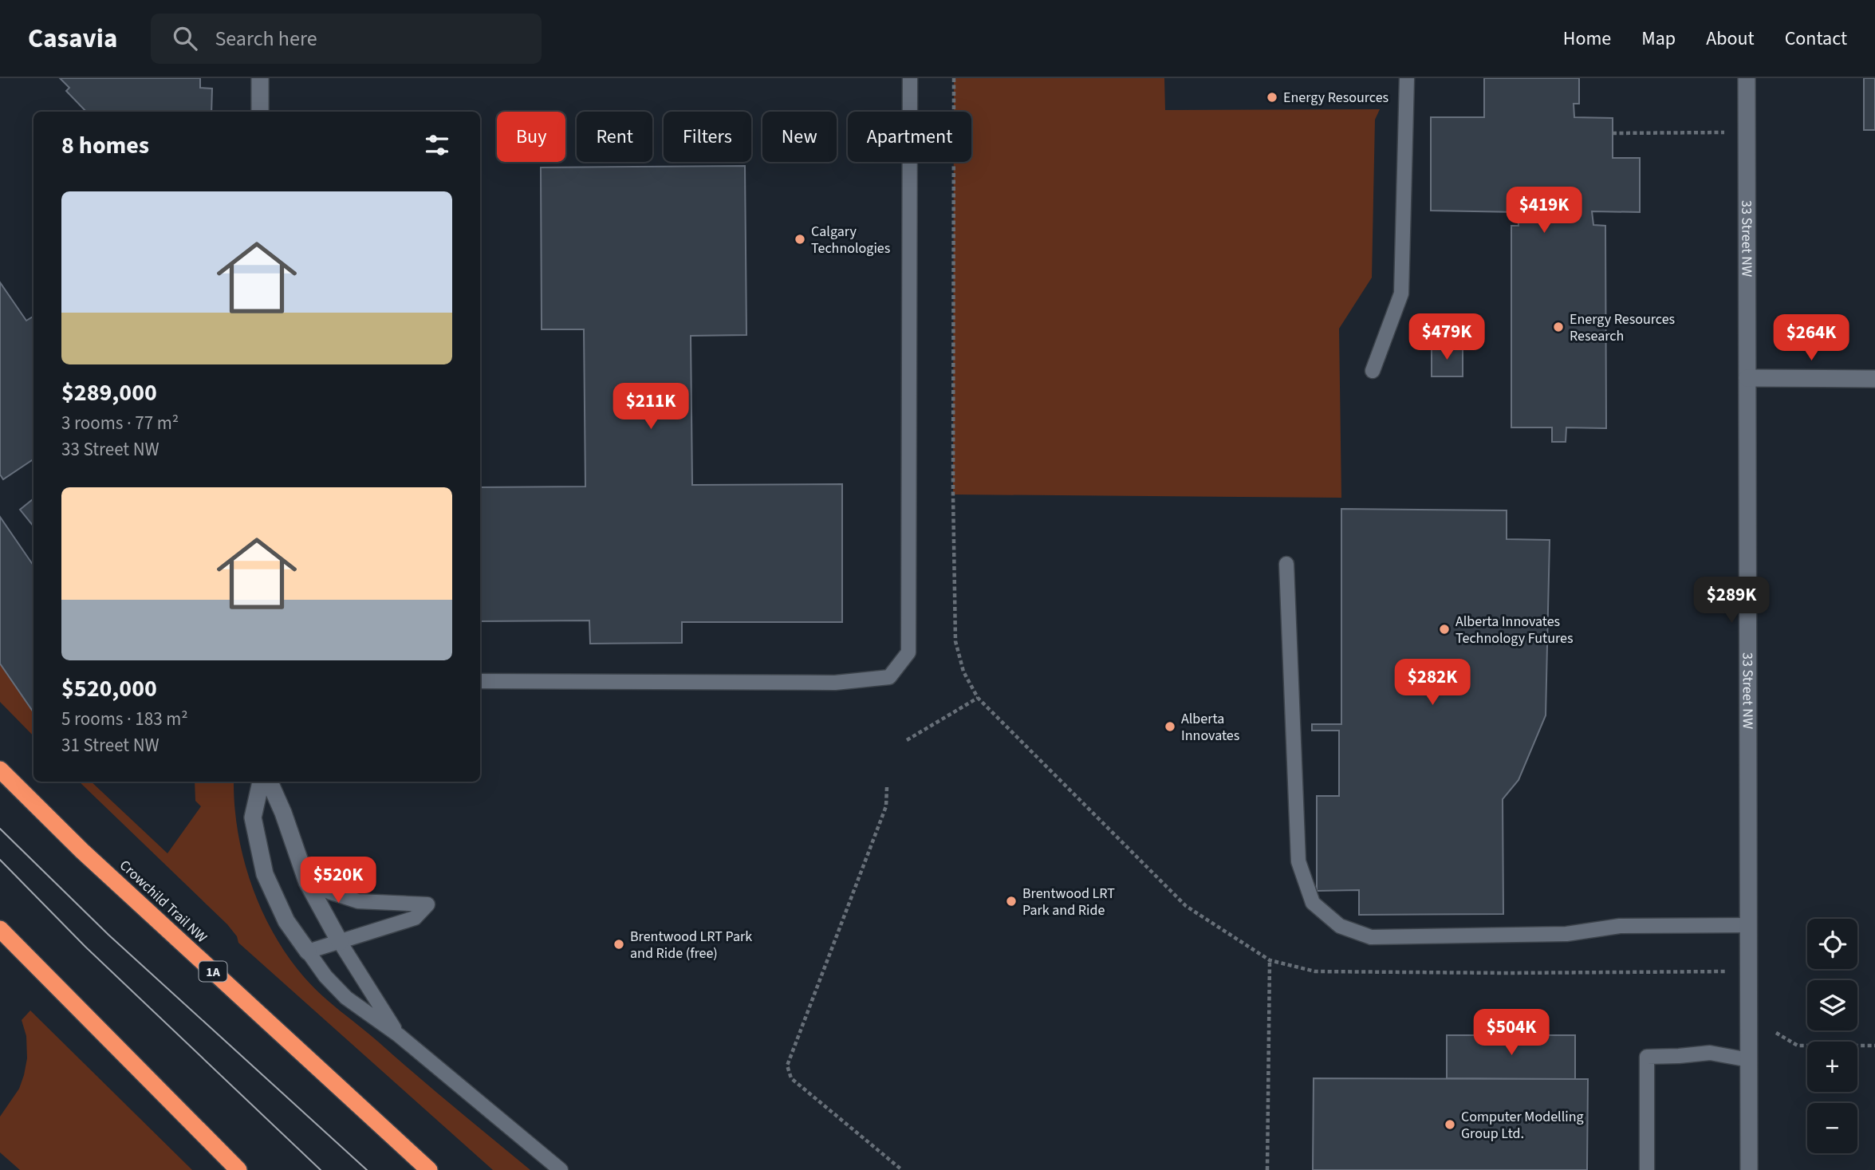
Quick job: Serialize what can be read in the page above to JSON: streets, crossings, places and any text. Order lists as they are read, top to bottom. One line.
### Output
{"streets":{"highway":["Crowchild Trail NW","1A"],"street":["33 Street NW"]},"places":["Energy Resources","Calgary Technologies","Energy Resources Research","Alberta Innovates Technology Futures","Alberta Innovates","Brentwood LRT Park and Ride","Brentwood LRT Park and Ride (free)","Computer Modelling Group Ltd."],"page":{"header":"Casavia","search":"Search here","nav":["Home","Map","About","Contact"],"chip":["Buy","Rent","Filters","New","Apartment"],"heading":"8 homes","list":[{"name":"$289,000","note":"3 rooms · 77 m² · 33 Street NW"},{"name":"$520,000","note":"5 rooms · 183 m² · 31 Street NW"}],"price":["$419K","$479K","$264K","$211K","$289K","$282K","$520K","$504K"],"map_buttons":["+","−"]}}
